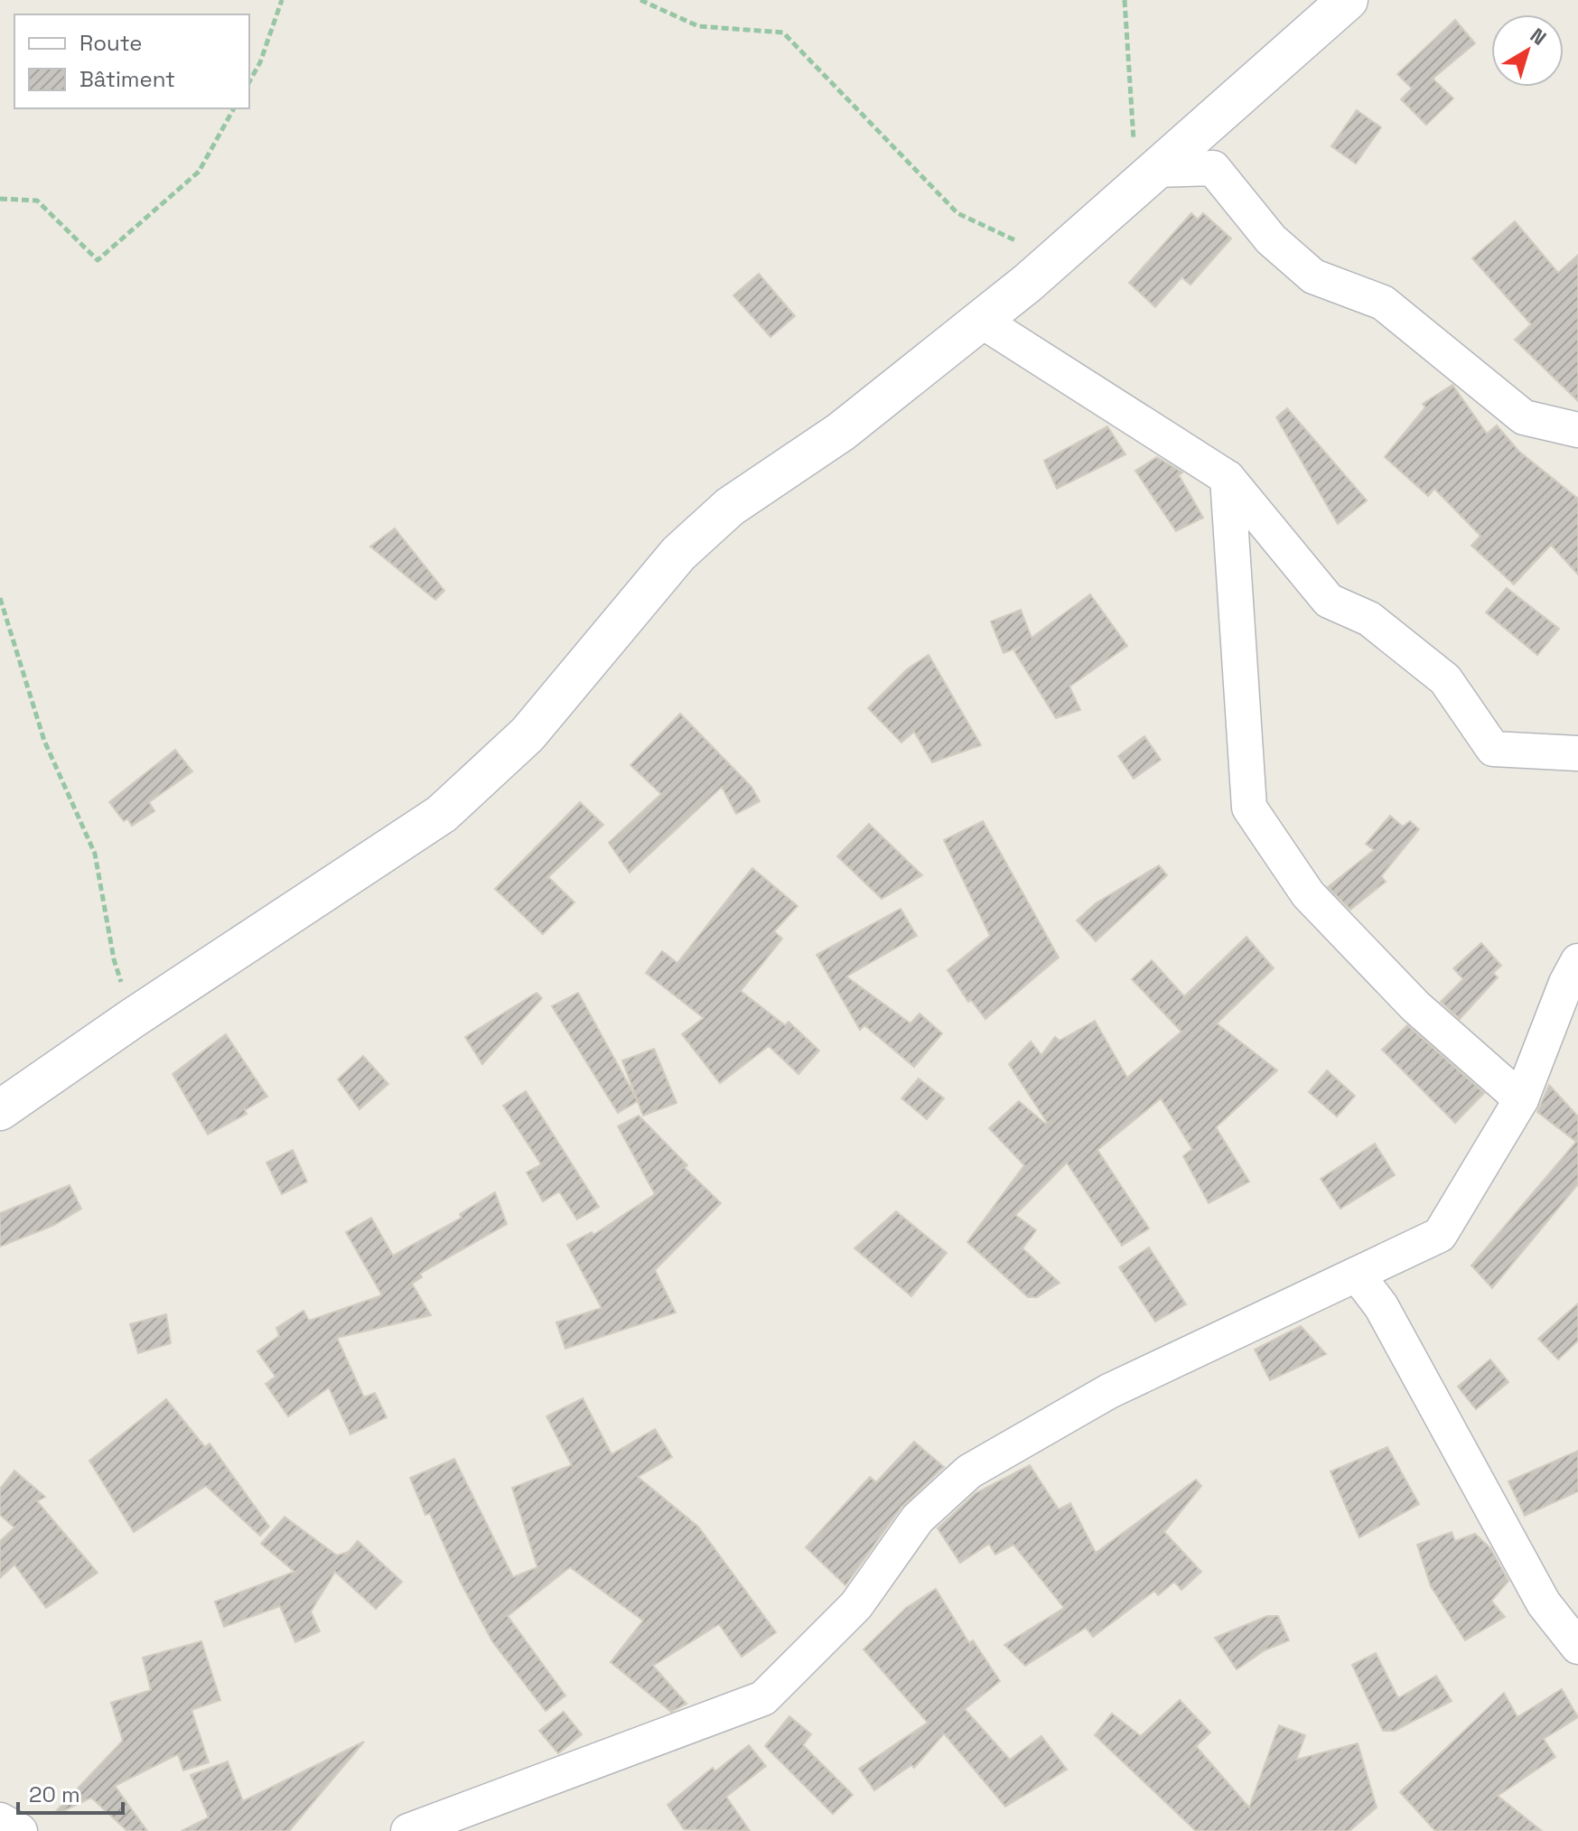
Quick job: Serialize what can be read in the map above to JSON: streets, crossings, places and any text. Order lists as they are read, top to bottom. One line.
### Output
{"legend":["Route","Bâtiment"],"scale_bar":"20 m","north":"top right"}
